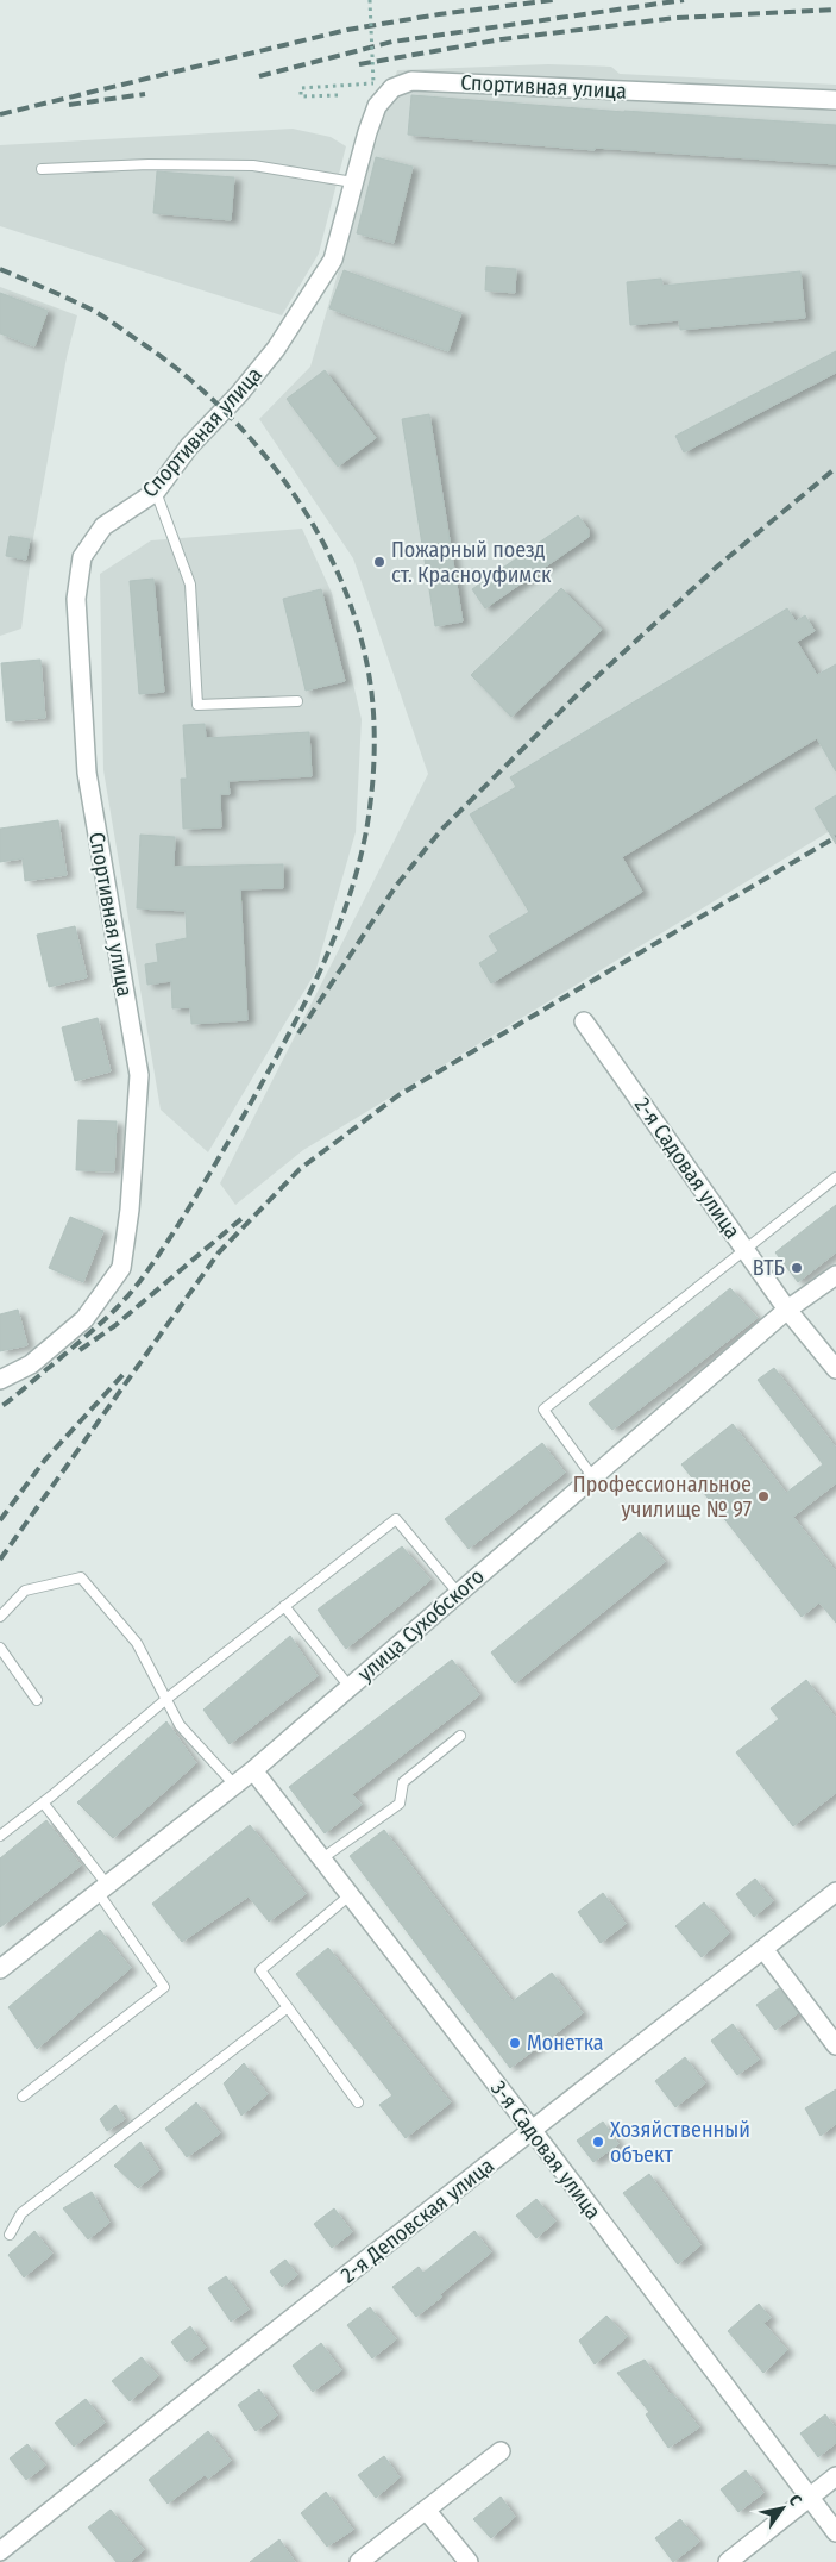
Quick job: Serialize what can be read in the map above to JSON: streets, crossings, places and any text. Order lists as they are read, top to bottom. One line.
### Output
{"streets":{"street":["Спортивная улица","2-я Садовая улица","улица Сухобского","3-я Садовая улица","2-я Деповская улица"]},"crossings":[["2-я Садовая улица","улица Сухобского"],["улица Сухобского","3-я Садовая улица"],["3-я Садовая улица","2-я Деповская улица"]],"places":["Пожарный поезд ст. Красноуфимск","ВТБ","Профессиональное училище № 97","Монетка","Хозяйственный объект"],"north":"top right"}
